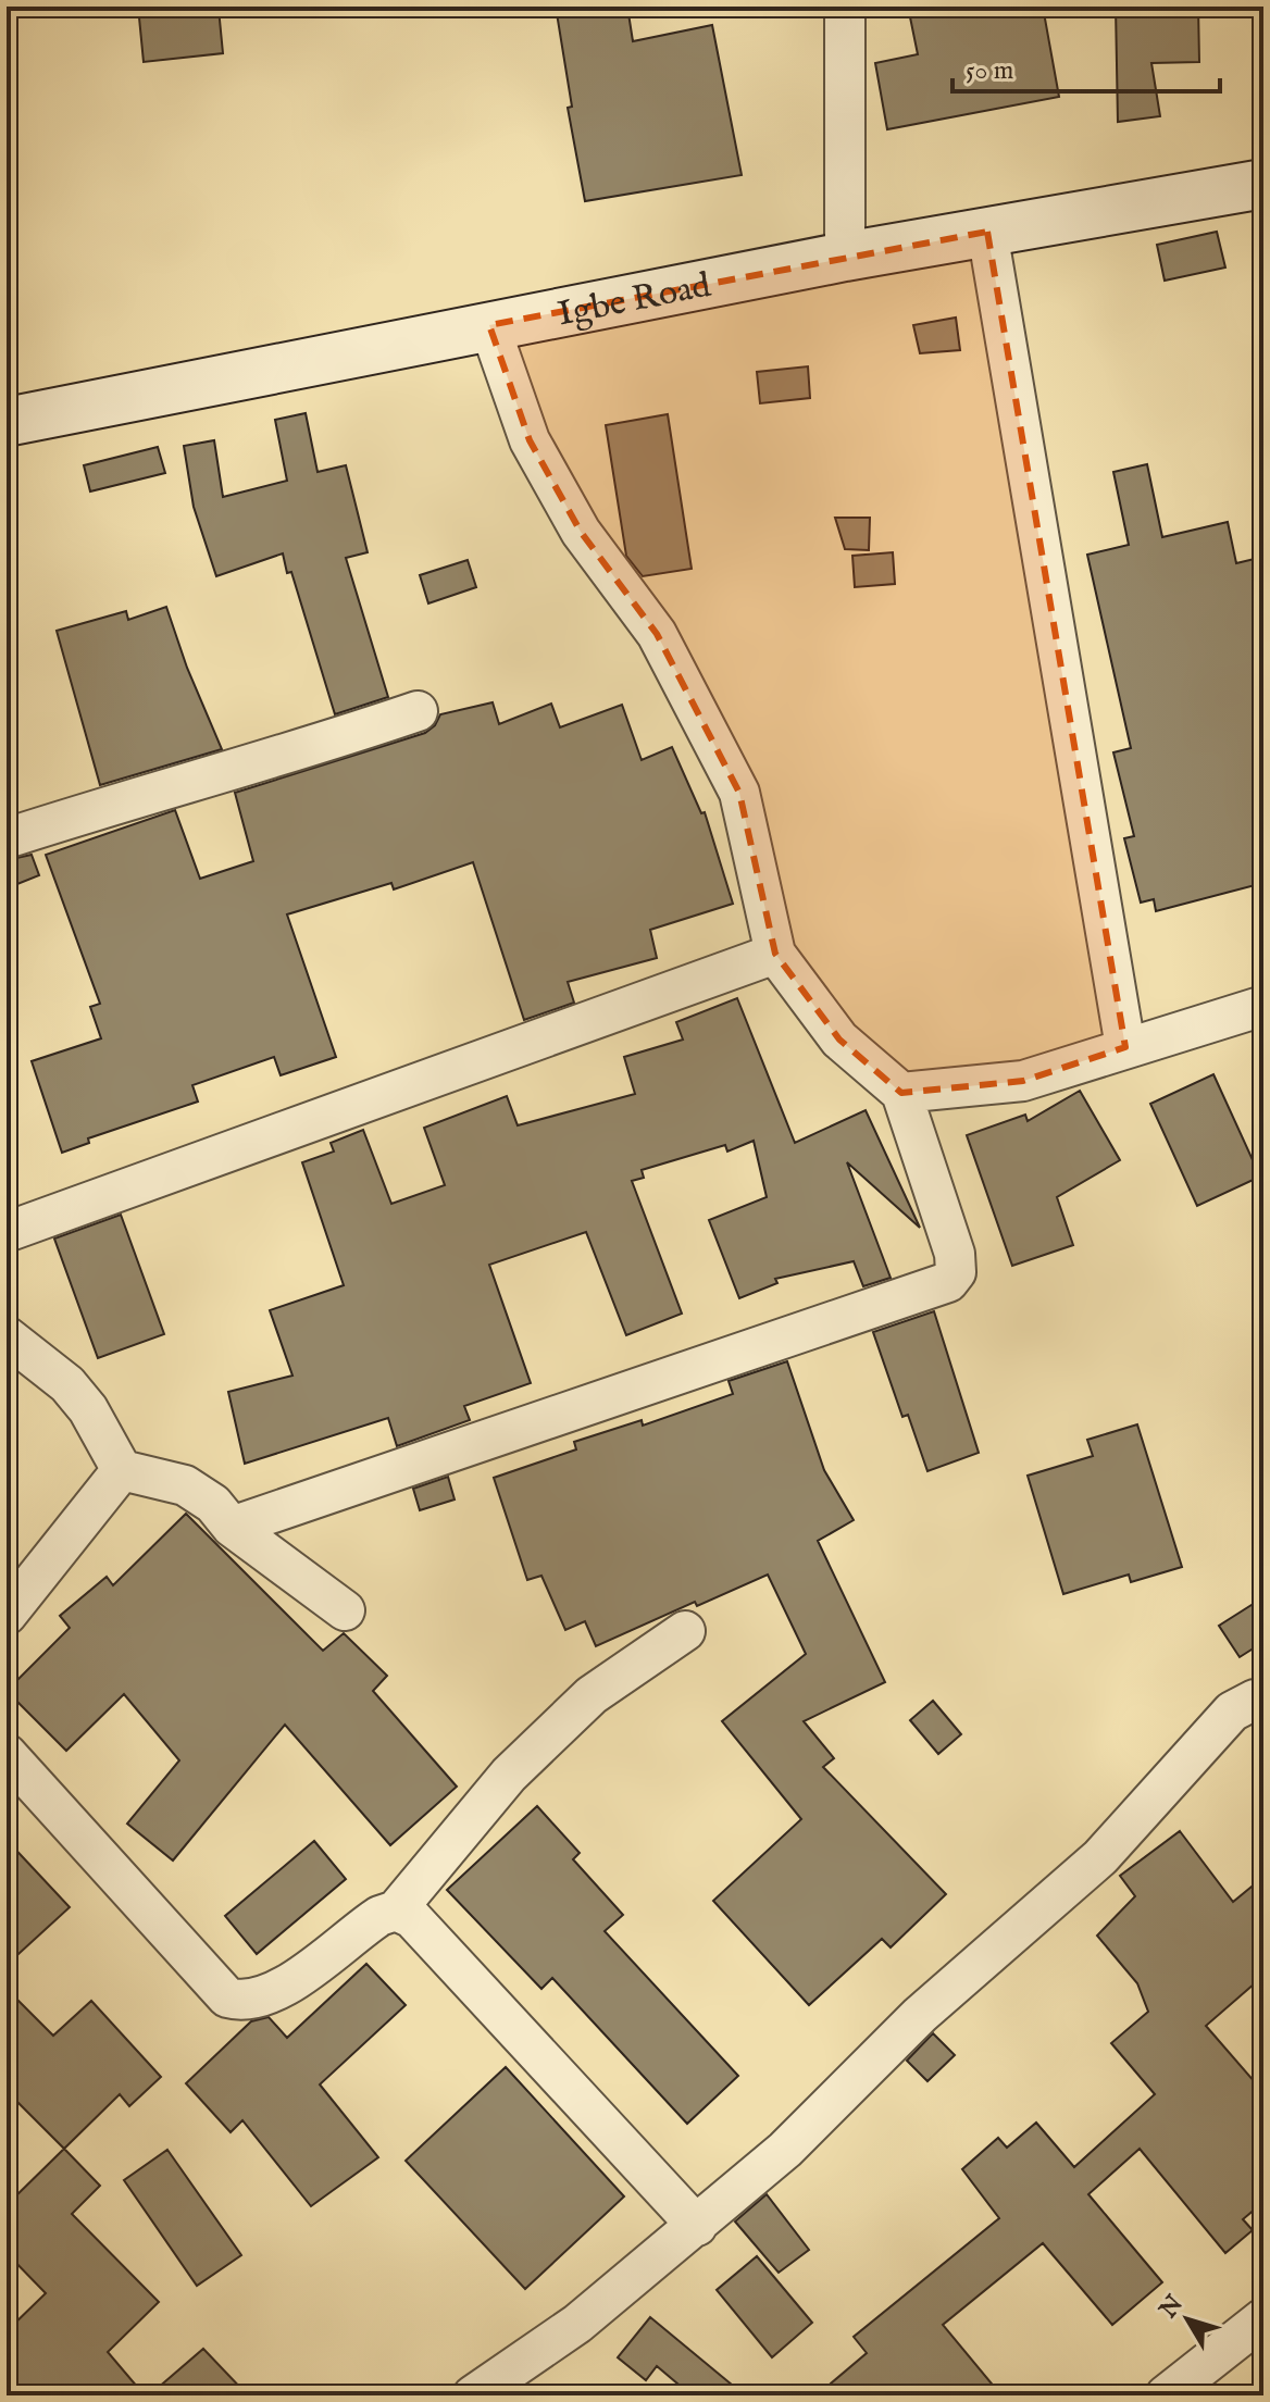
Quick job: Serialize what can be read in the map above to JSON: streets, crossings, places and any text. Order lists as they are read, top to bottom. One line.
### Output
{"streets":{"street":["Igbe Road"]},"scale_bar":"50 m","north":"top left"}
